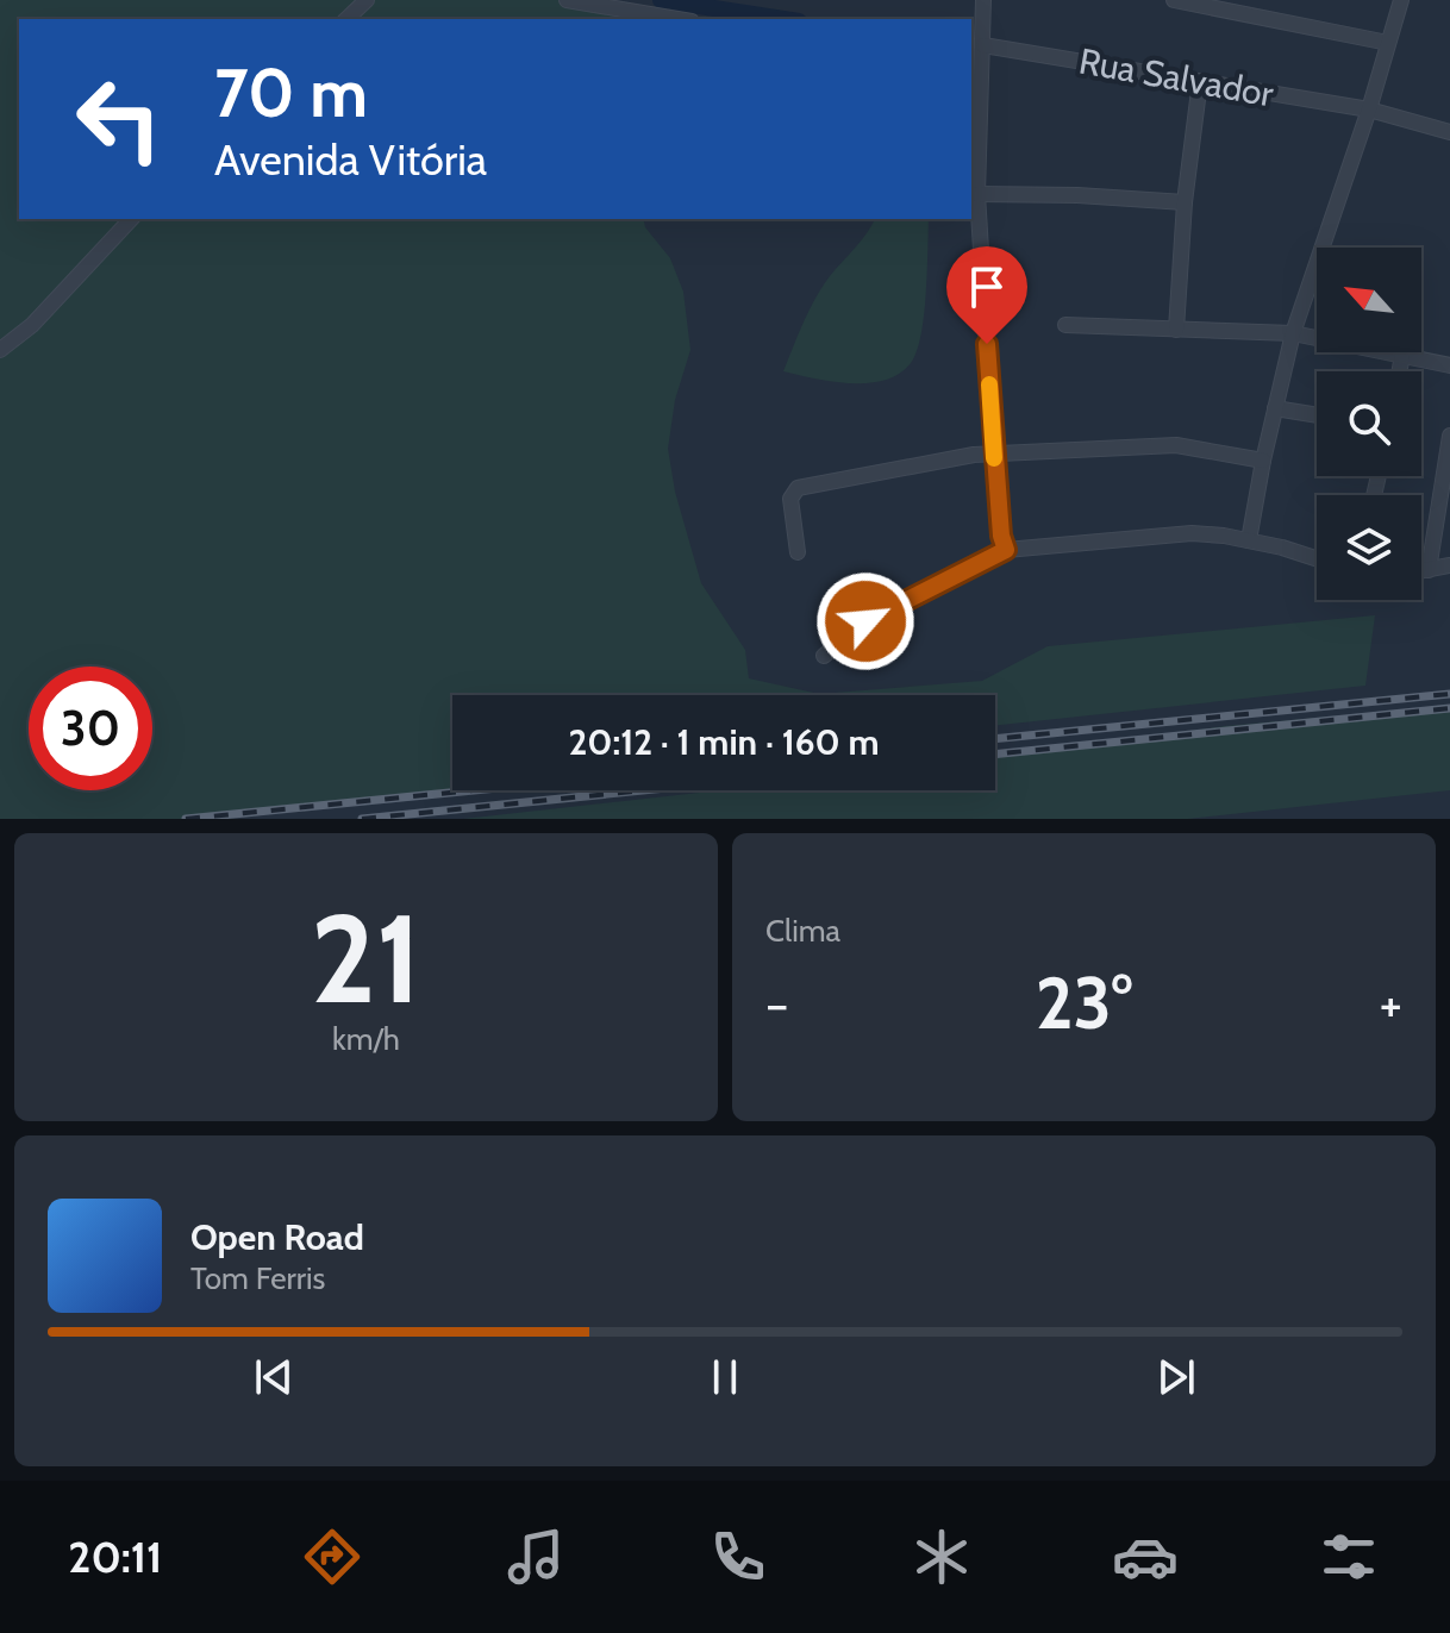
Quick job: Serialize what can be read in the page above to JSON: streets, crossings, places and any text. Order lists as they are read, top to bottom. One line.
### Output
{"streets":{"street":["Rua Salvador"]},"north":"top left","page":{"turn":["70 m","Avenida Vitória"],"limit":"30","trip":"20:12 · 1 min · 160 m","tile":[["21","km/h"],"Clima"],"heat":["−","23°","+"],"song":["Open Road","Tom Ferris"],"tabs":"20:11"}}
